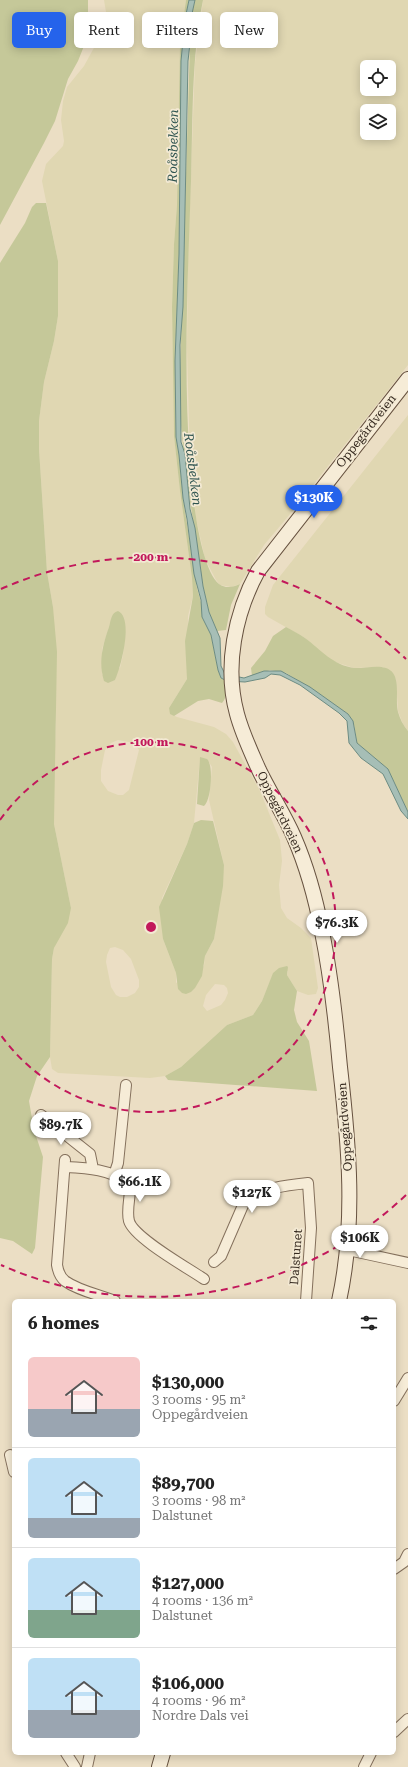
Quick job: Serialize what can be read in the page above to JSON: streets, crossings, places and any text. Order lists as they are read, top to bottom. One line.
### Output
{"streets":{"main road":["Oppegårdveien"],"street":["Dalstunet"]},"water":["Roåsbekken"],"page":{"chip":["Buy","Rent","Filters","New"],"price":["$130K","$76.3K","$89.7K","$66.1K","$127K","$106K"],"heading":"6 homes","list":[{"name":"$130,000","note":"3 rooms · 95 m² · Oppegårdveien"},{"name":"$89,700","note":"3 rooms · 98 m² · Dalstunet"},{"name":"$127,000","note":"4 rooms · 136 m² · Dalstunet"},{"name":"$106,000","note":"4 rooms · 96 m² · Nordre Dals vei"}]},"rings":["200 m","100 m"]}
